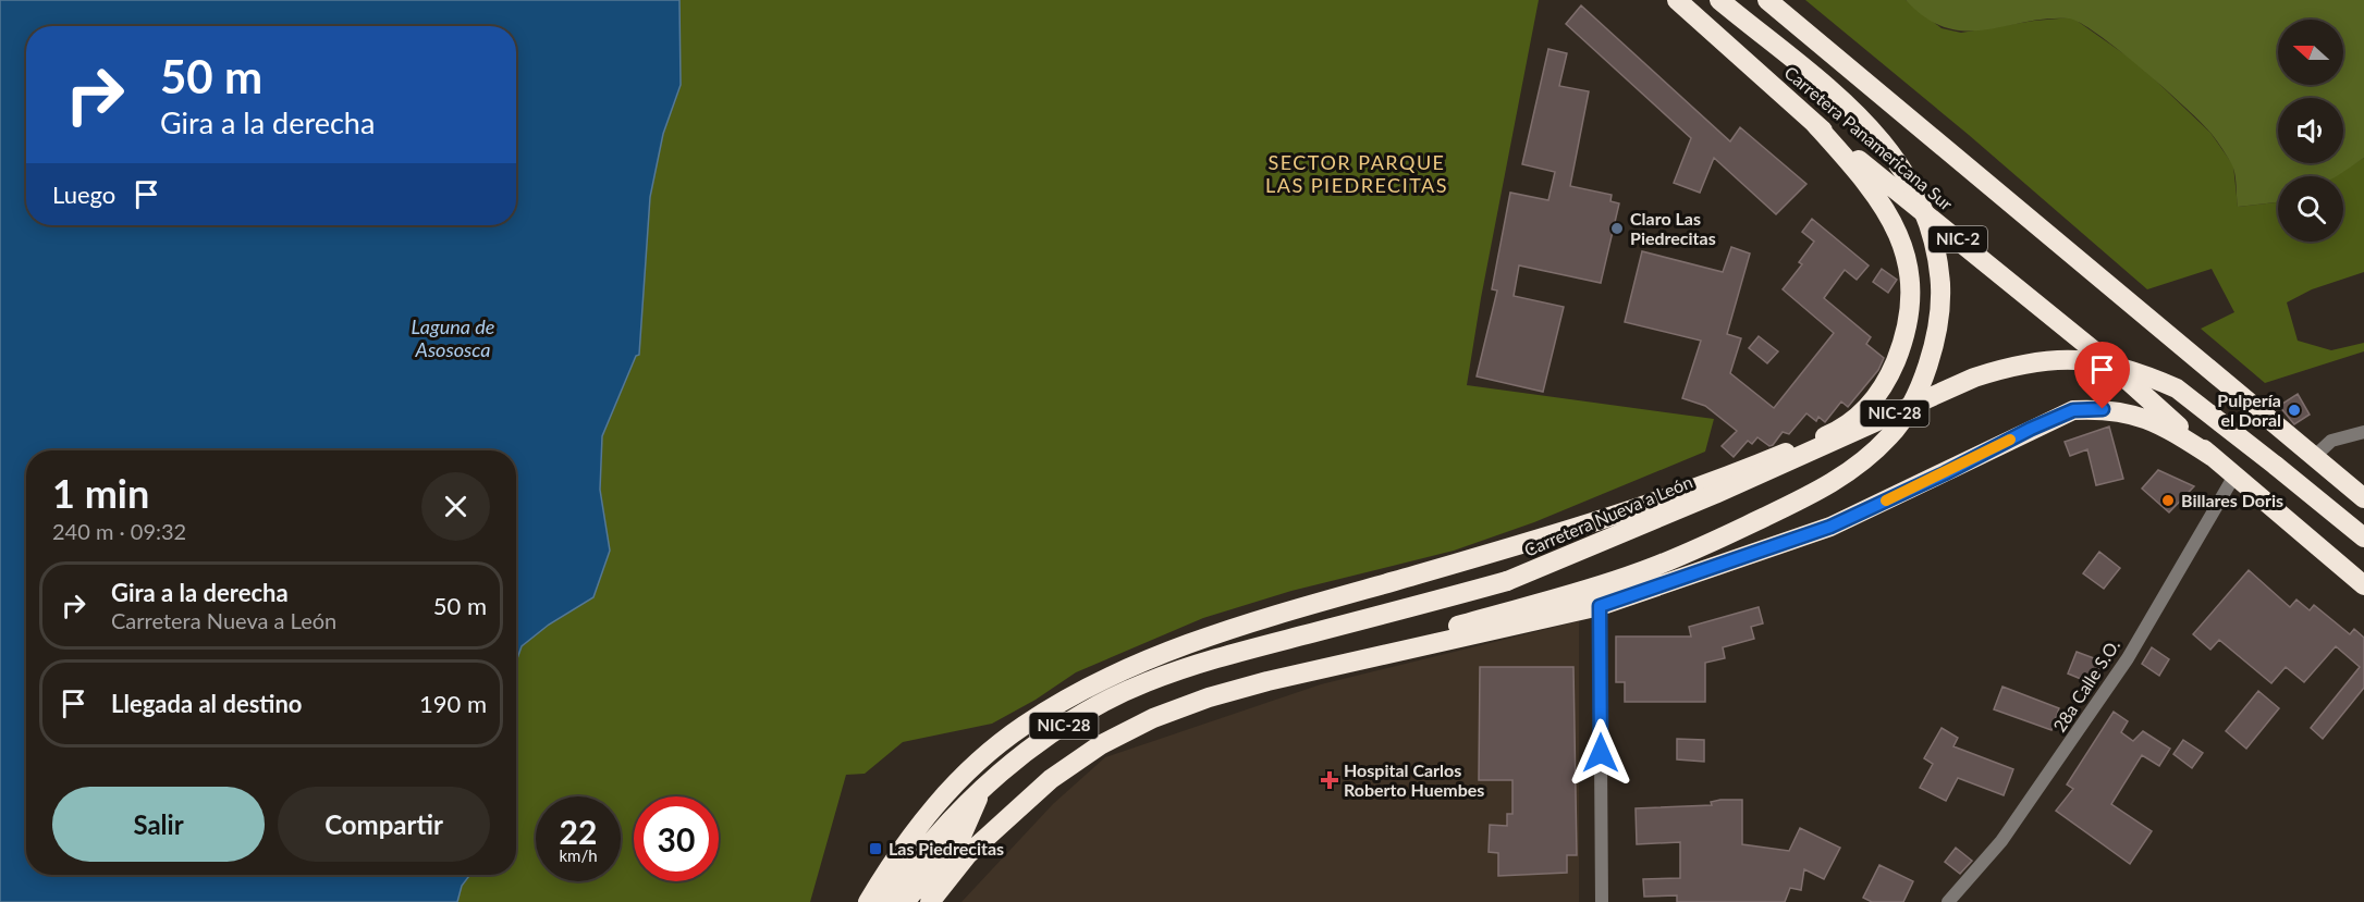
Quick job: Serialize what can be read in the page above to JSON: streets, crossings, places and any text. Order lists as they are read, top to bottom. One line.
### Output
{"streets":{"highway":["Carretera Panamericana Sur","NIC-2","NIC-28","Carretera Nueva a León"],"street":["28a Calle S.O."]},"crossings":[["Carretera Panamericana Sur","NIC-28"],["Carretera Panamericana Sur","28a Calle S.O."]],"districts":["SECTOR PARQUE LAS PIEDRECITAS"],"water":["Laguna de Asososca"],"places":{"other":["Claro Las Piedrecitas","Pulpería el Doral","Billares Doris"],"health":["Hospital Carlos Roberto Huembes"],"transit":["Las Piedrecitas"]},"north":"left","page":{"turn":["50 m","Gira a la derecha"],"then":"Luego","heading":["1 min","240 m · 09:32"],"list":[{"name":"Gira a la derecha","note":"Carretera Nueva a León","value":"50 m"},{"name":"Llegada al destino","value":"190 m"}],"buttons":["Salir","Compartir"],"speed":"22 km/h","limit":"30"}}
